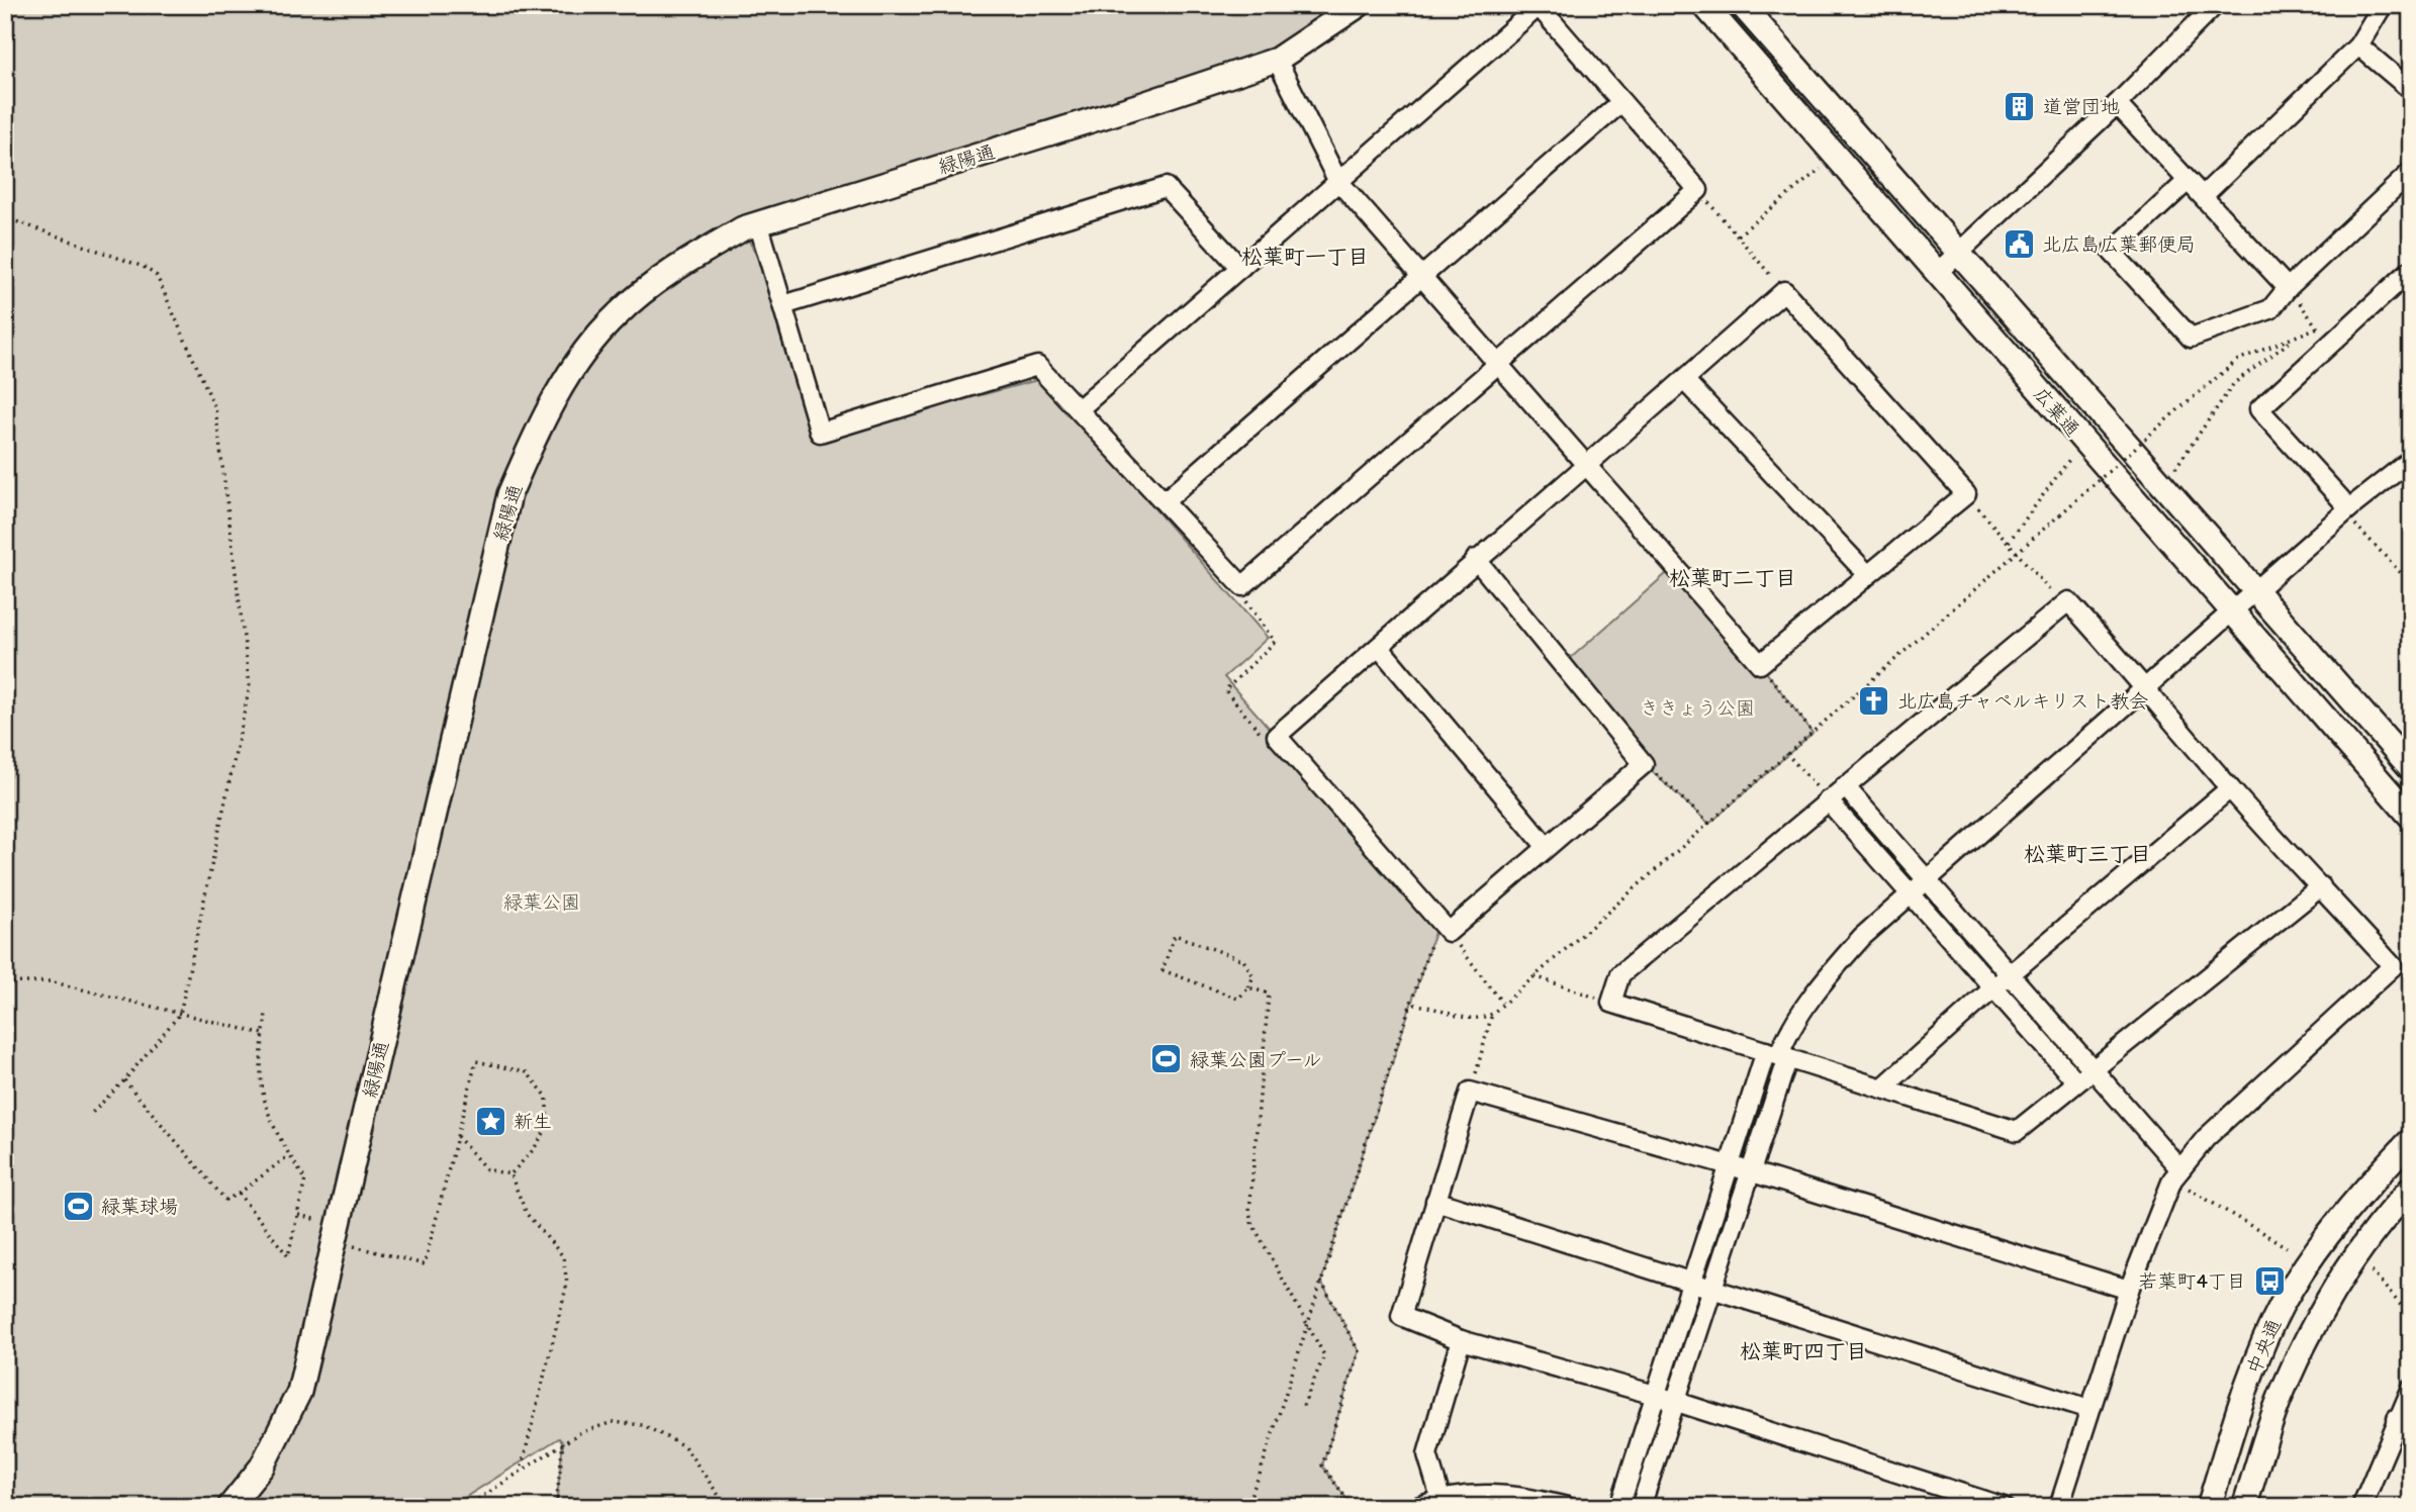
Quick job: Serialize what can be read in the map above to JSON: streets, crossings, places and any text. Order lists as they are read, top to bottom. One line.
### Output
{"streets":{"street":["緑陽通","広葉通","中央通"]},"districts":["松葉町一丁目","松葉町二丁目","松葉町三丁目","松葉町四丁目"],"parks":["ききょう公園","緑葉公園"],"places":{"building":["道営団地"],"public building":["北広島広葉郵便局"],"church":["北広島チャペルキリスト教会"],"sports":["緑葉公園プール","緑葉球場"],"place":["新生"],"bus stop":["若葉町4丁目"]}}
